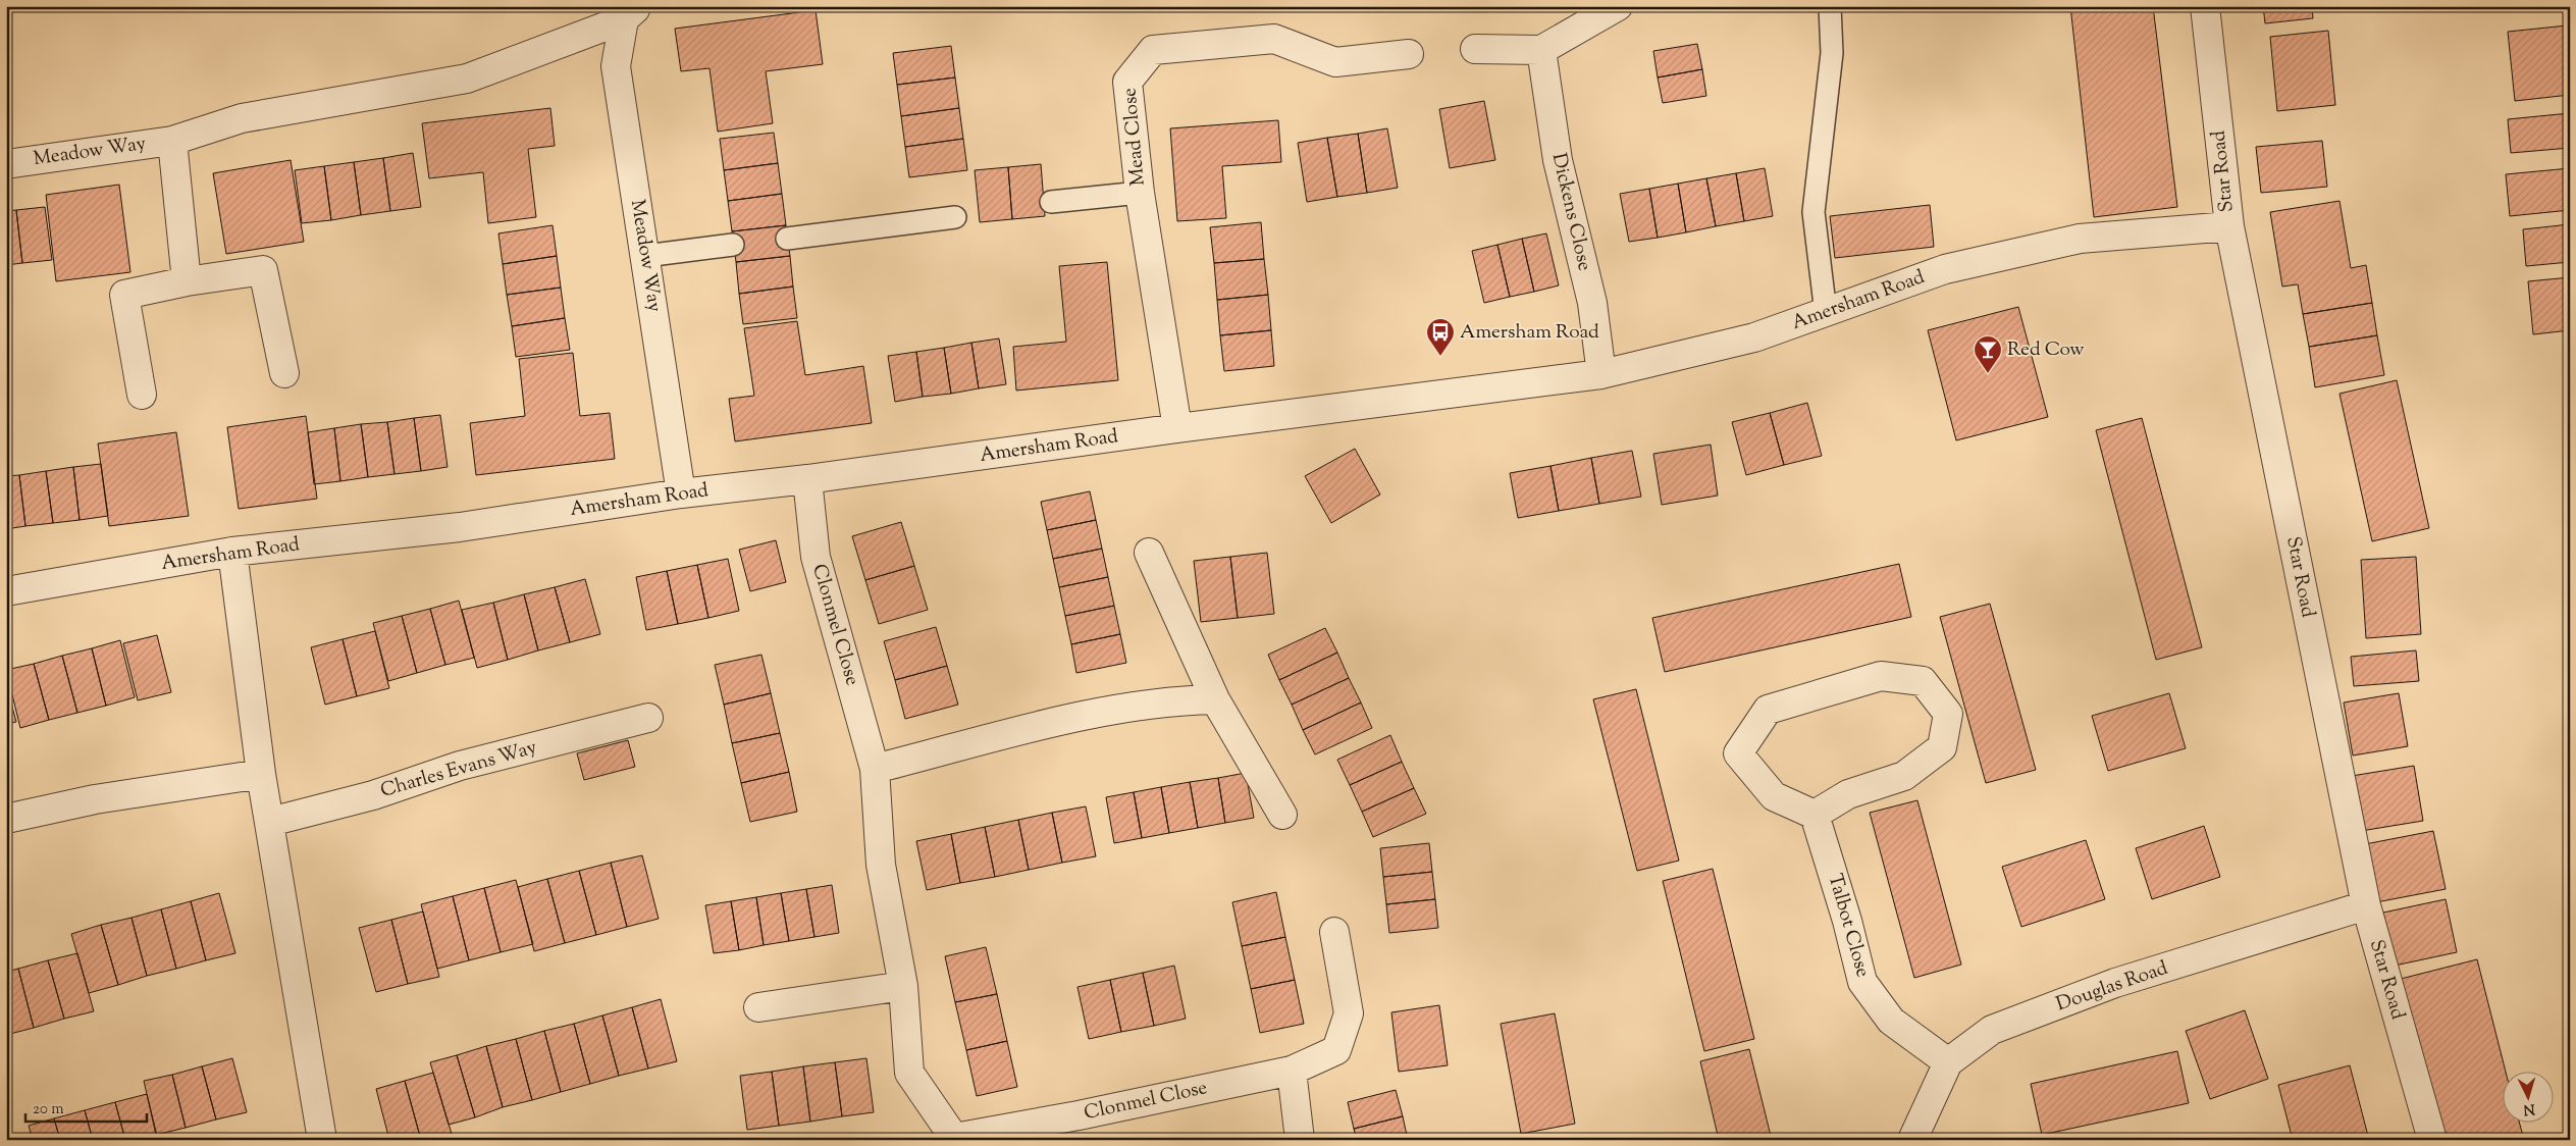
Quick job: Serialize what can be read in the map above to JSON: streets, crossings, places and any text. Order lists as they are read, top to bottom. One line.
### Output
{"streets":{"street":["Mead Close","Meadow Way","Star Road","Dickens Close","Amersham Road","Clonmel Close","Charles Evans Way","Talbot Close","Douglas Road"]},"crossings":[["Mead Close","Amersham Road"],["Meadow Way","Amersham Road"],["Star Road","Amersham Road"],["Star Road","Douglas Road"],["Dickens Close","Amersham Road"],["Amersham Road","Clonmel Close"],["Talbot Close","Douglas Road"]],"places":{"bus stop":["Amersham Road"],"bar":["Red Cow"]},"scale_bar":"20 m","north":"bottom"}
